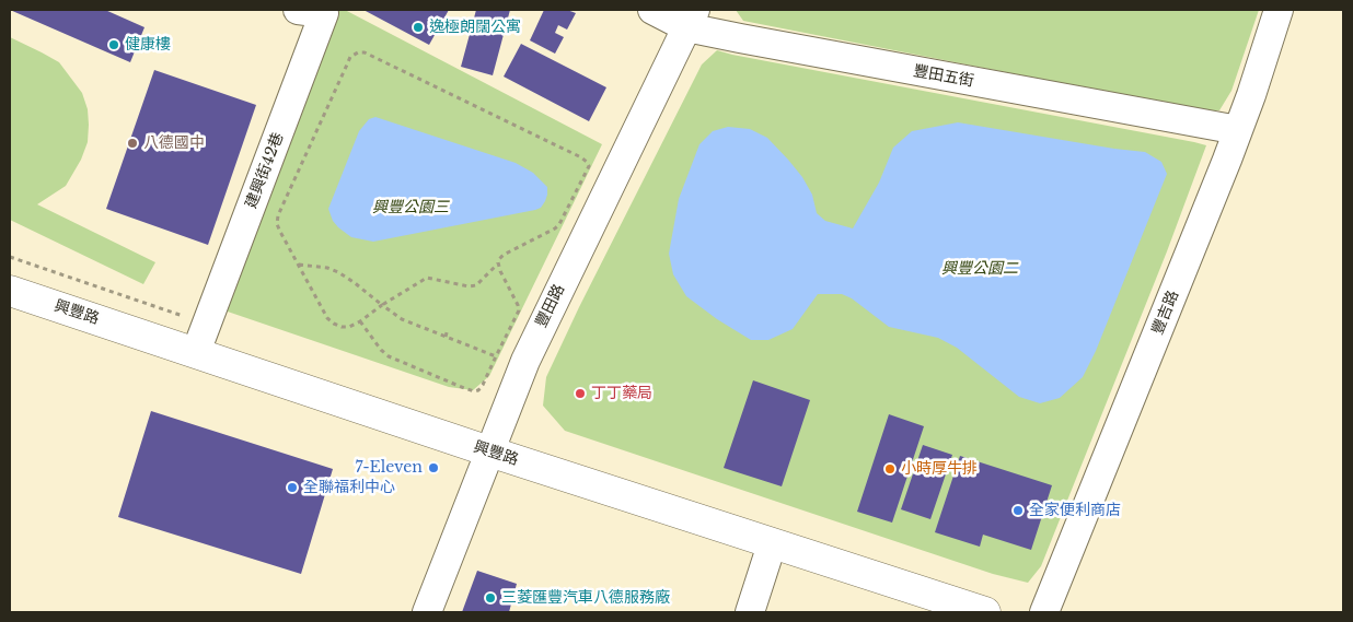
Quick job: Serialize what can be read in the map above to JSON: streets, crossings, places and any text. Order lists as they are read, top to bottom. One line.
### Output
{"streets":{"main road":["興豐路"],"street":["豐田五街","建興街42巷","豐田路","豐吉路"]},"crossings":[["豐田五街","豐田路"],["豐田五街","豐吉路"],["建興街42巷","興豐路"],["豐田路","興豐路"]],"parks":["興豐公園三","興豐公園二"],"places":["逸極朗闊公寓","健康樓","八德國中","丁丁藥局","7-Eleven","小時厚牛排","全聯福利中心","全家便利商店","三菱匯豐汽車八德服務廠"]}
